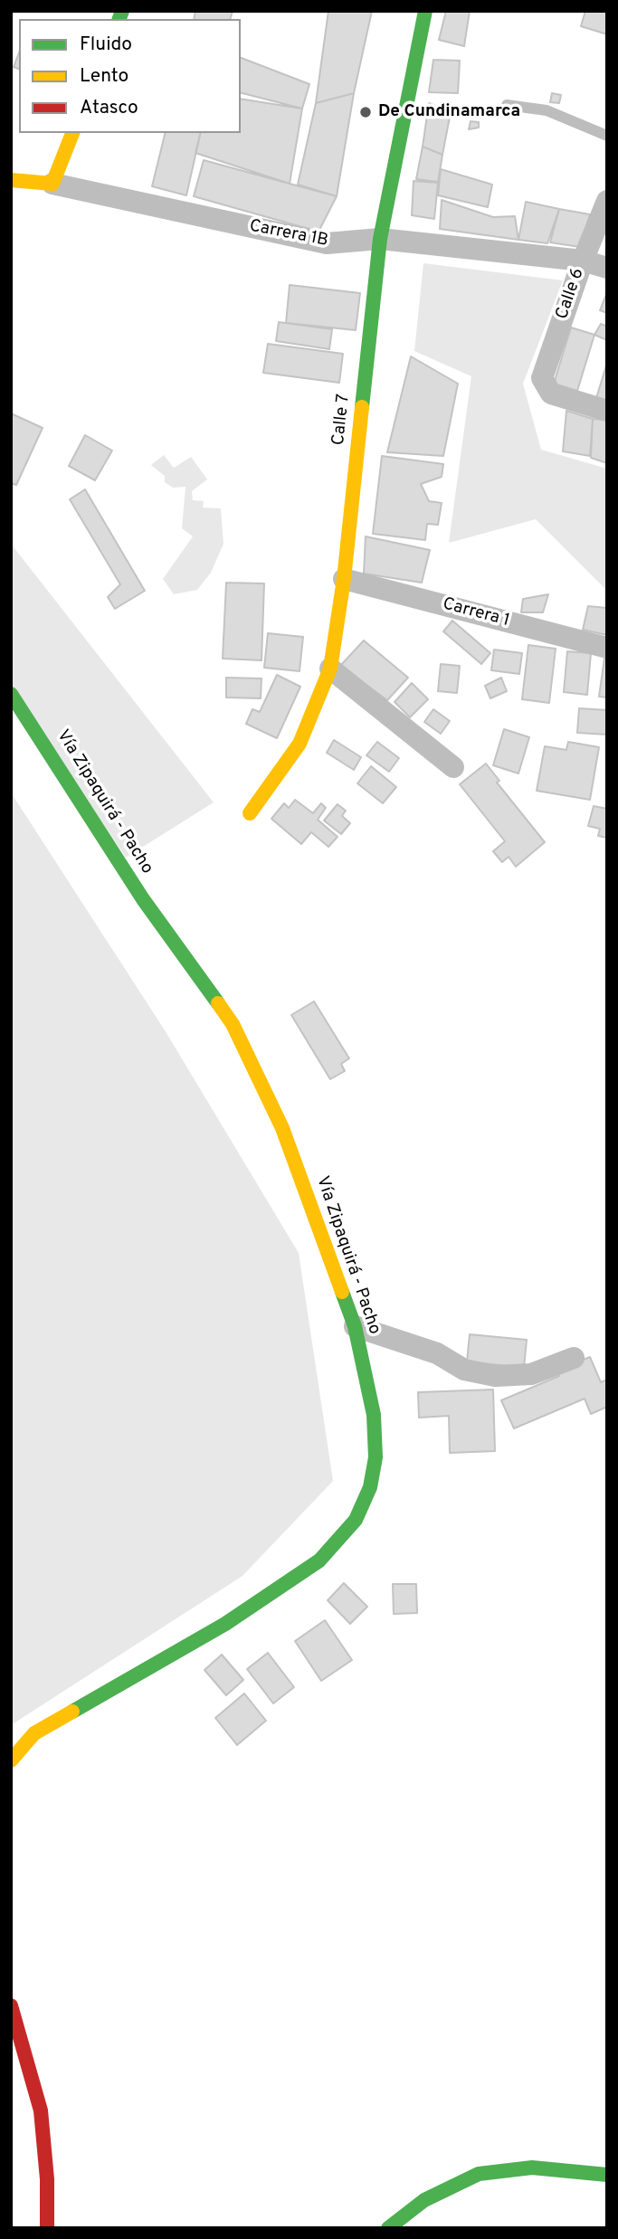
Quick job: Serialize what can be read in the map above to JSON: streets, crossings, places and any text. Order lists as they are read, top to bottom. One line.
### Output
{"streets":{"main road":["Carrera 1B","Calle 7","Vía Zipaquirá - Pacho"],"street":["Calle 6","Carrera 1"]},"crossings":[["Carrera 1B","Calle 6"],["Carrera 1B","Calle 7"],["Calle 7","Carrera 1"]],"places":["De Cundinamarca"],"legend":["Fluido","Lento","Atasco"]}
